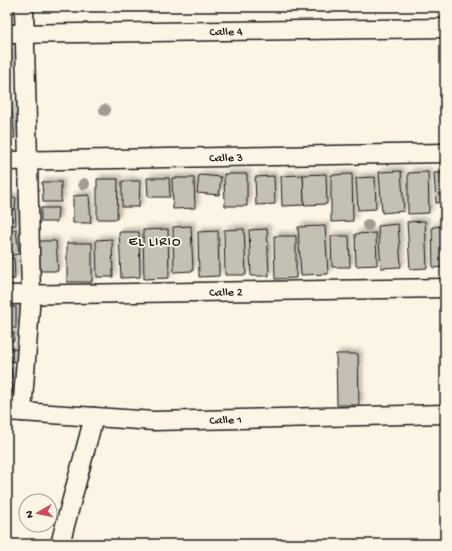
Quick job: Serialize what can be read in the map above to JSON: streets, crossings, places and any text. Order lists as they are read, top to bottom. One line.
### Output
{"streets":{"street":["Calle 4","Calle 3","Calle 2","Calle 1"]},"districts":["EL LIRIO"],"north":"left"}
